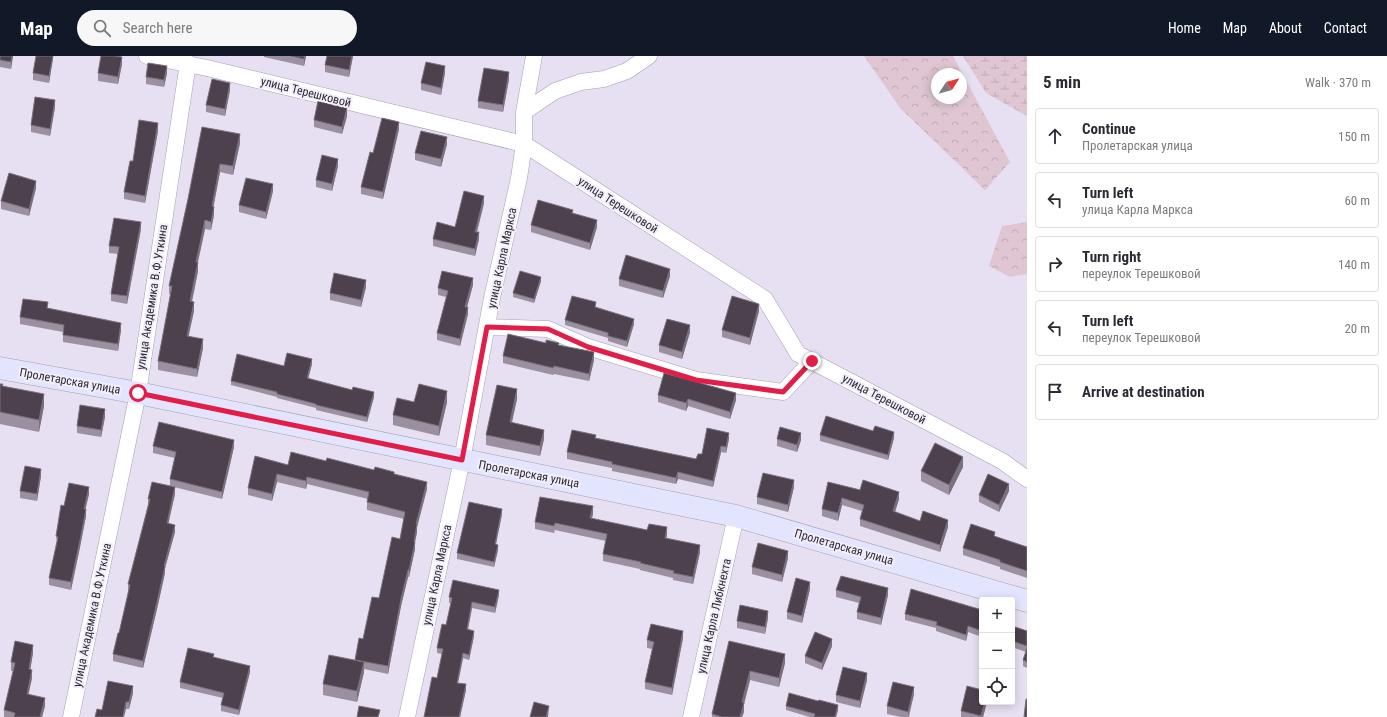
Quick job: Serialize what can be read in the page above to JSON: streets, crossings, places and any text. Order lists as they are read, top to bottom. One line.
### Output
{"streets":{"main road":["Пролетарская улица"],"street":["улица Терешковой","улица Карла Маркса","улица Академика В.Ф.Уткина","улица Карла Либкнехта"]},"crossings":[["улица Терешковой","улица Карла Маркса"],["улица Терешковой","улица Академика В.Ф.Уткина"],["улица Карла Маркса","Пролетарская улица"],["улица Академика В.Ф.Уткина","Пролетарская улица"],["Пролетарская улица","улица Карла Либкнехта"]],"north":"top right","page":{"header":"Map","search":"Search here","nav":["Home","Map","About","Contact"],"heading":["5 min","Walk · 370 m"],"list":[["Continue","Пролетарская улица","150 m"],["Turn left","улица Карла Маркса","60 m"],["Turn right","переулок Терешковой","140 m"],["Turn left","переулок Терешковой","20 m"],"Arrive at destination"],"map_buttons":["+","−"]}}
